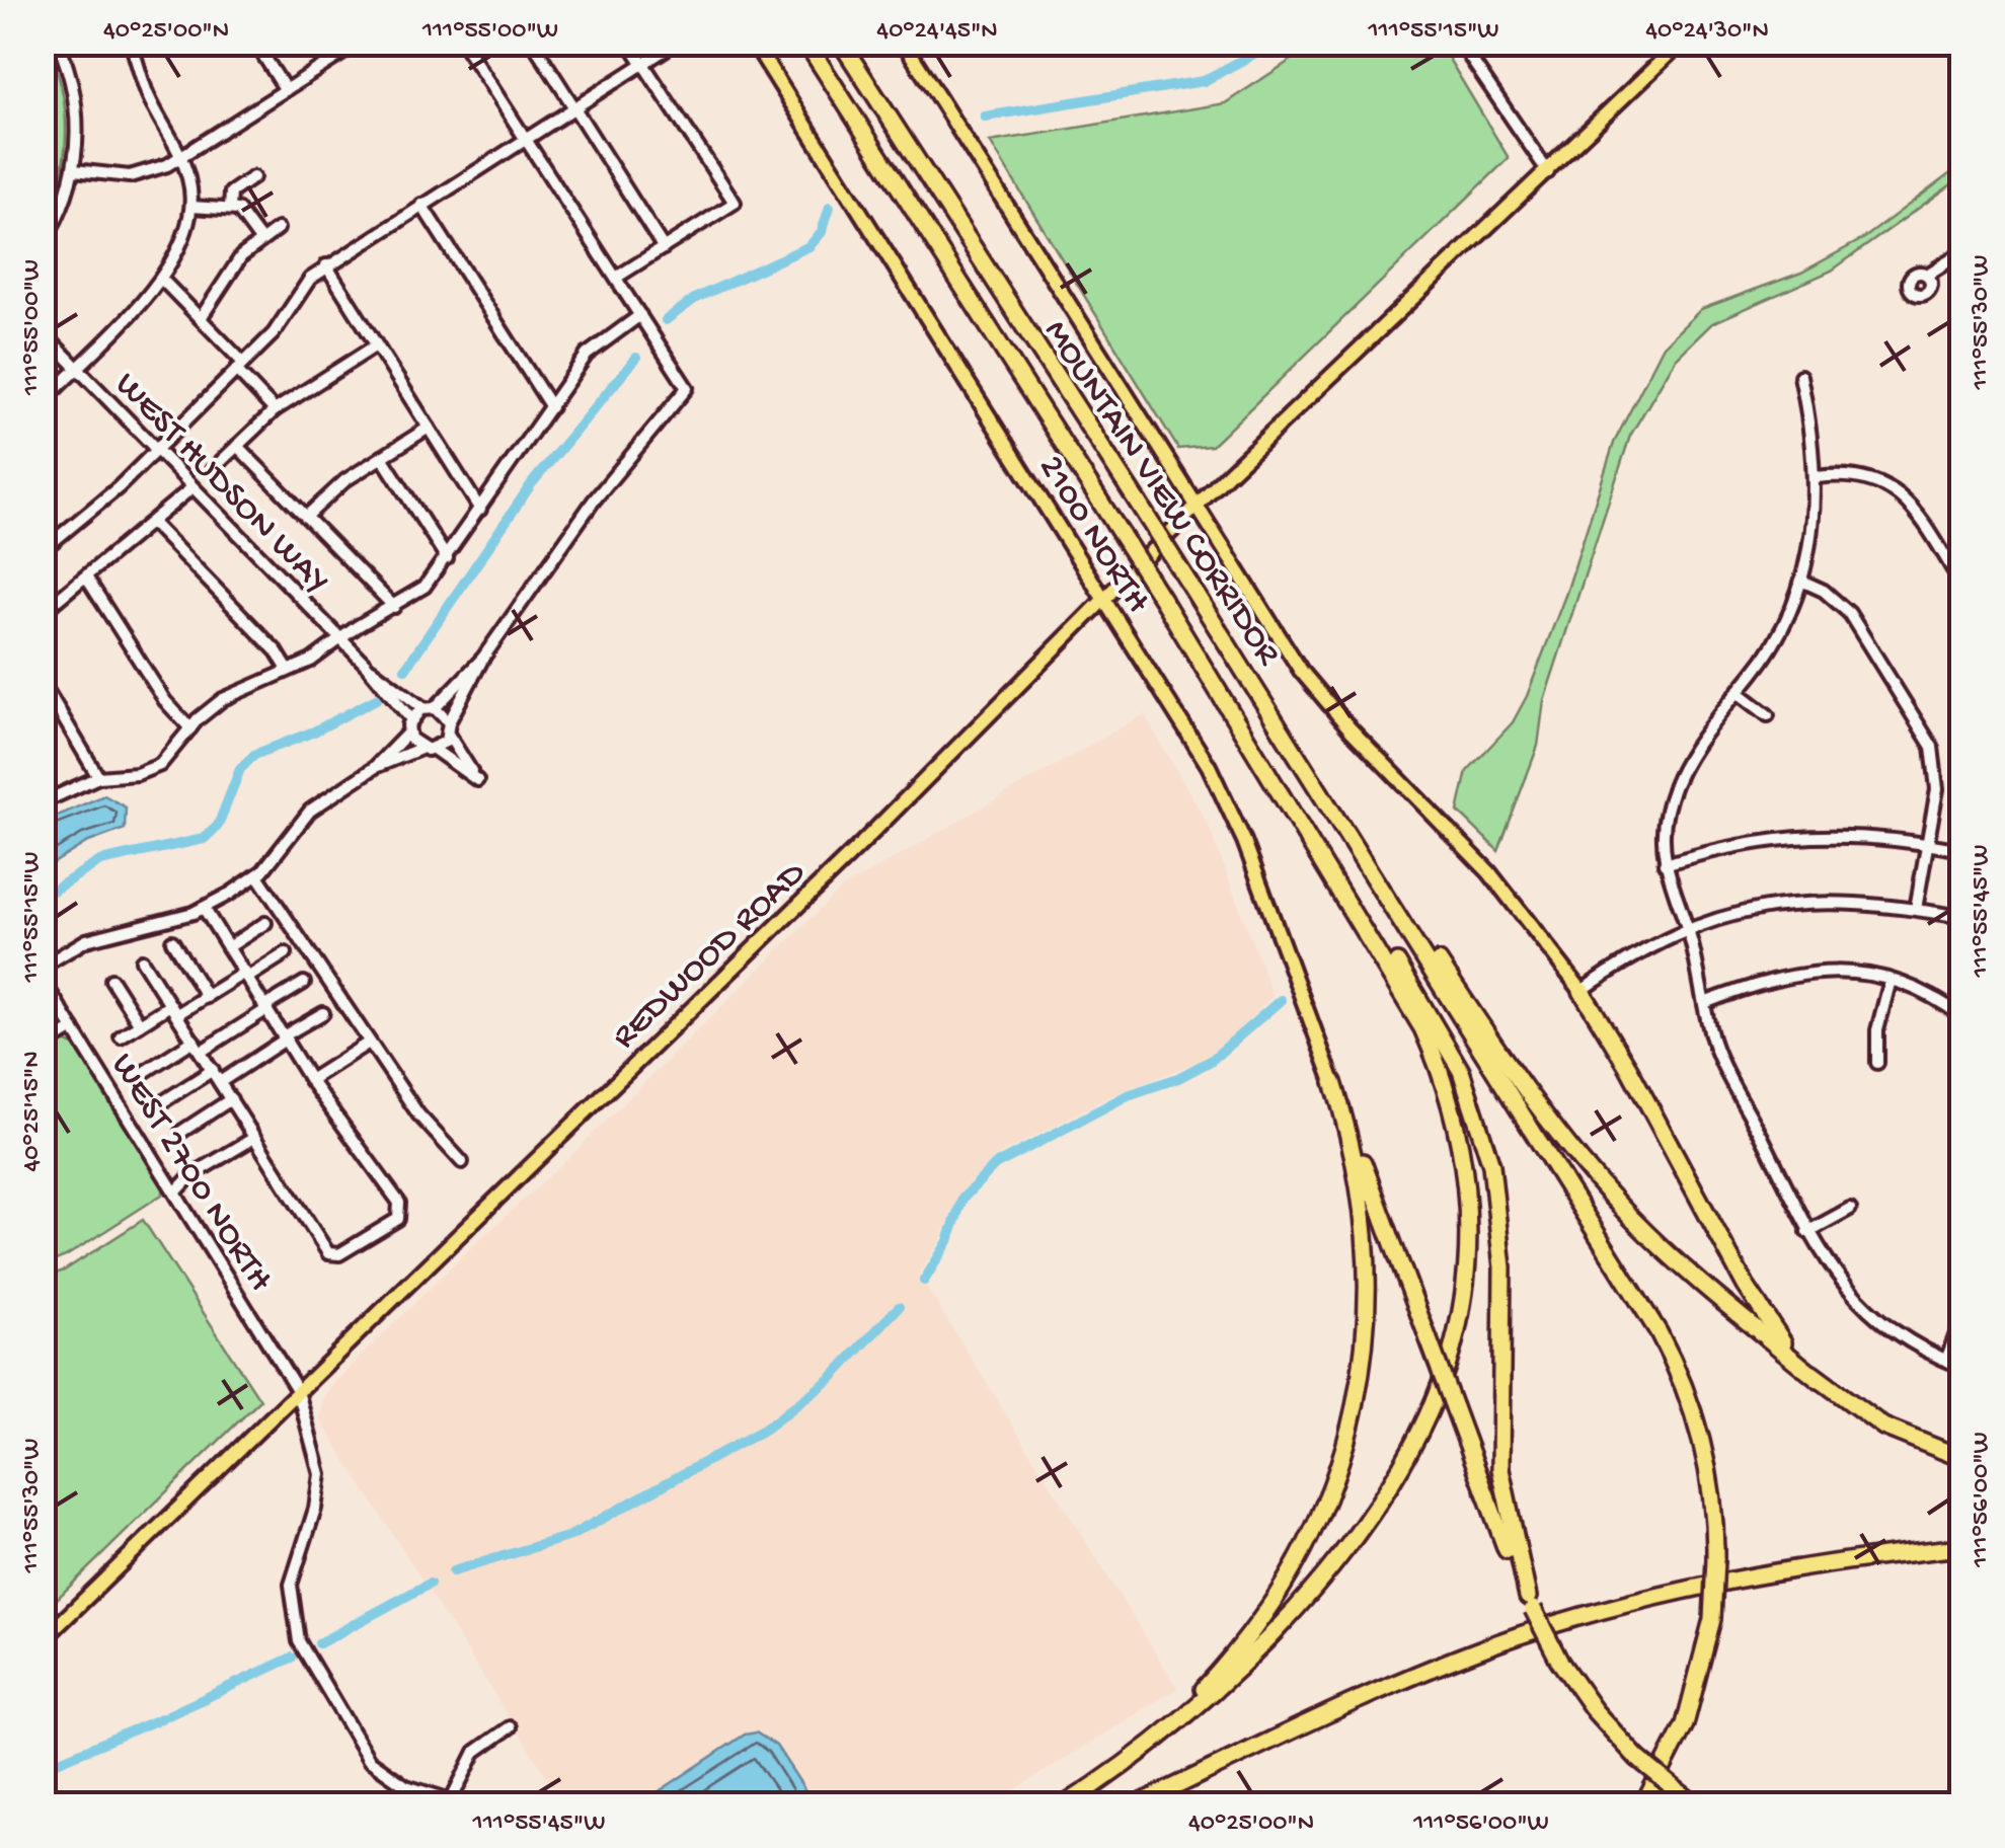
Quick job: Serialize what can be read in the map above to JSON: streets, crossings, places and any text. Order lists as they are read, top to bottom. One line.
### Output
{"streets":{"highway":["MOUNTAIN VIEW CORRIDOR"],"main road":["2100 NORTH","REDWOOD ROAD"],"street":["WEST HUDSON WAY","WEST 2700 NORTH"]},"crossings":[["2100 NORTH","REDWOOD ROAD"],["REDWOOD ROAD","WEST 2700 NORTH"]],"coordinates":["40°25'00\"N","111°55'00\"W","40°24'45\"N","111°55'15\"W","40°24'30\"N","111°55'30\"W","111°55'45\"W","40°25'15\"N","111°56'00\"W"]}
